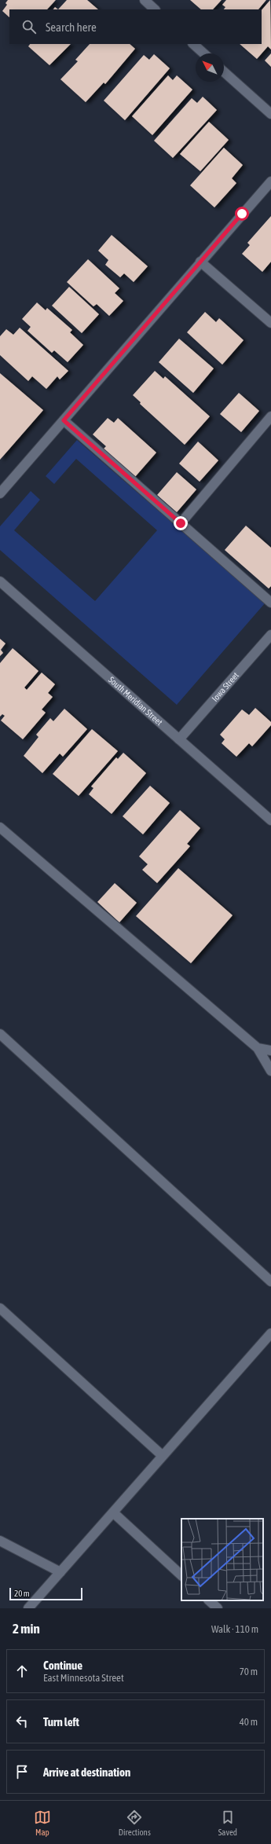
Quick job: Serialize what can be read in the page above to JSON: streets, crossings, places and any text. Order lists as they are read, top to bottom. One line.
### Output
{"streets":{"street":["Iowa Street","South Meridian Street"]},"crossings":[["Iowa Street","South Meridian Street"]],"scale_bar":"20 m","north":"top left","page":{"search":"Search here","scale":"20 m","heading":["2 min","Walk · 110 m"],"list":[["Continue","East Minnesota Street","70 m"],["Turn left","40 m"],"Arrive at destination"],"nav":["Map","Directions","Saved"]}}
